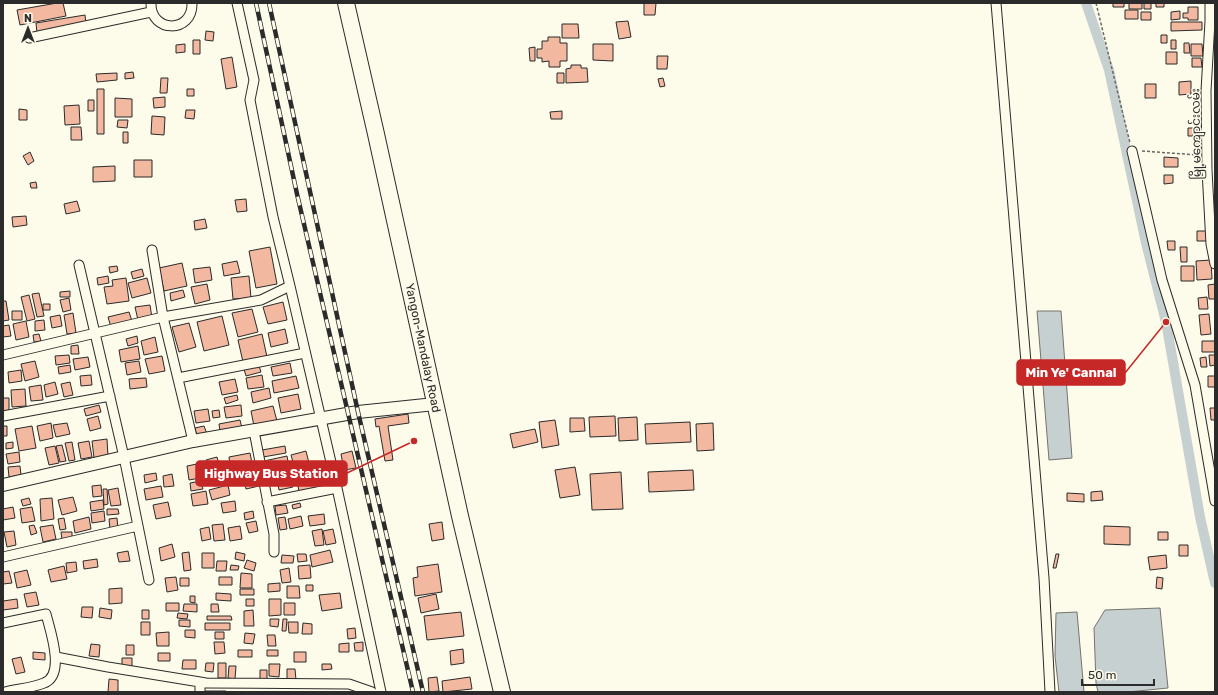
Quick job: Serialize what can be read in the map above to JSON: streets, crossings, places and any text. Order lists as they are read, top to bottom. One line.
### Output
{"streets":{"highway":["Yangon-Mandalay Road"],"street":["မြို့မကျောင်းလမ်း"]},"places":["Min Ye' Cannal","Highway Bus Station"],"scale_bar":"50 m","north":"top"}
